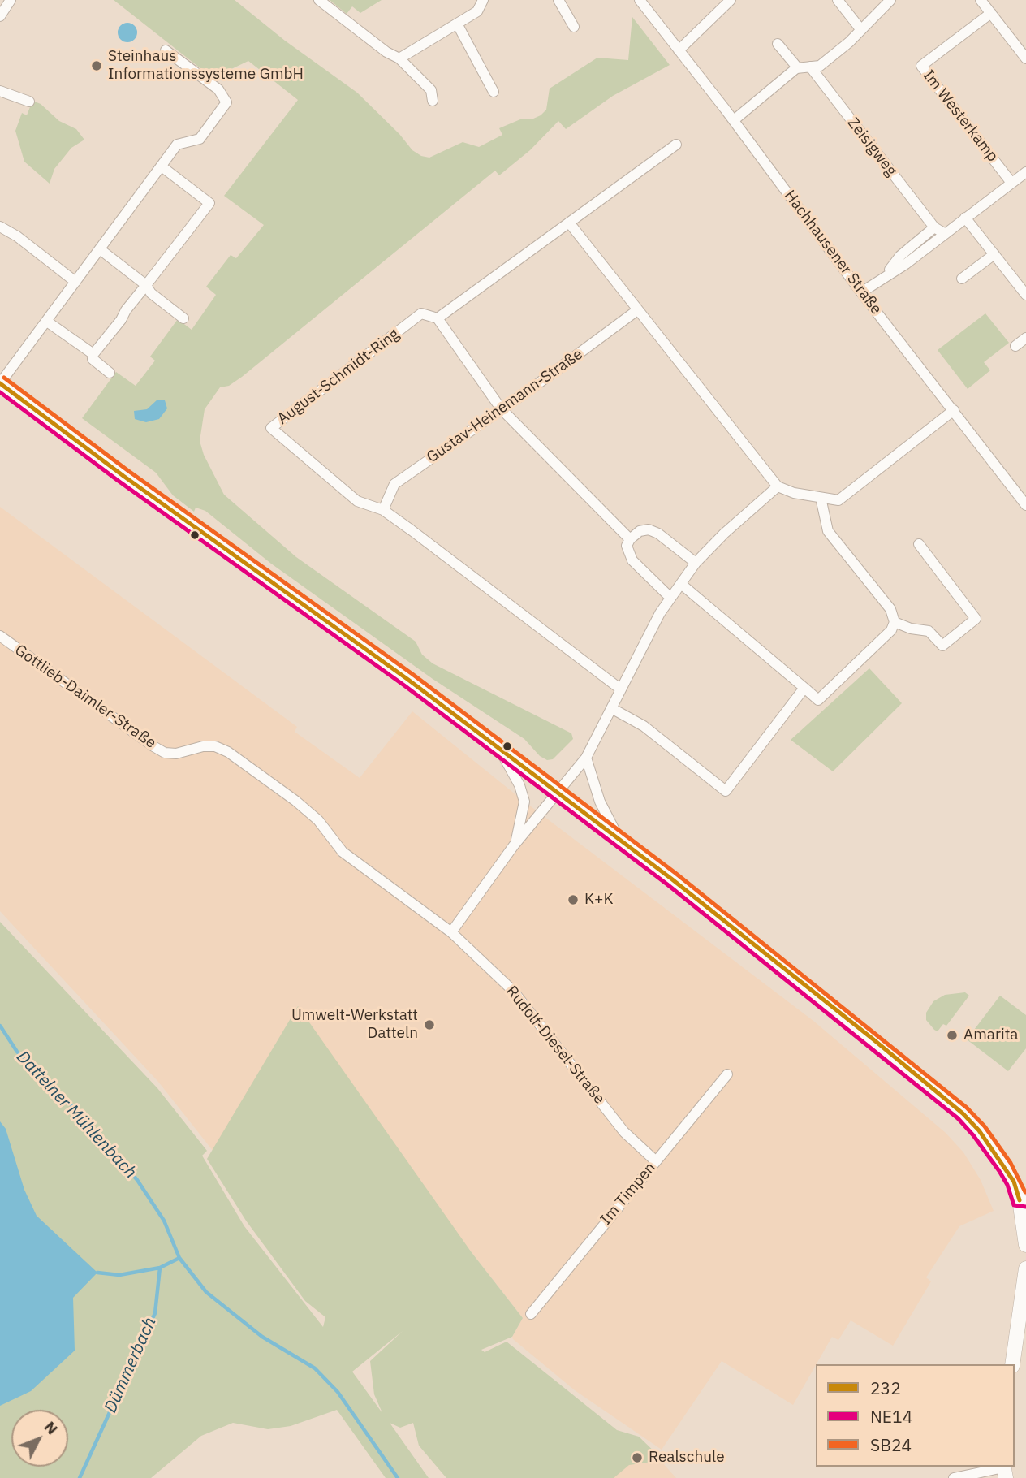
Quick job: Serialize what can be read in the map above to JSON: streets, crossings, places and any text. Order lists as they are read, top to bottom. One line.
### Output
{"streets":{"street":["Im Westerkamp","Zeisigweg","Hachhausener Straße","August-Schmidt-Ring","Gustav-Heinemann-Straße","Gottlieb-Daimler-Straße","Rudolf-Diesel-Straße","Im Timpen"]},"crossings":[["August-Schmidt-Ring","Gustav-Heinemann-Straße"],["Gottlieb-Daimler-Straße","Rudolf-Diesel-Straße"],["Rudolf-Diesel-Straße","Im Timpen"]],"water":["Dattelner Mühlenbach","Dümmerbach"],"places":["Steinhaus Informationssysteme GmbH","K+K","Umwelt-Werkstatt Datteln","Amarita","Realschule"],"lines":["transit line SB24","transit line 232","transit line NE14"],"legend":["232","NE14","SB24"],"north":"top right"}
